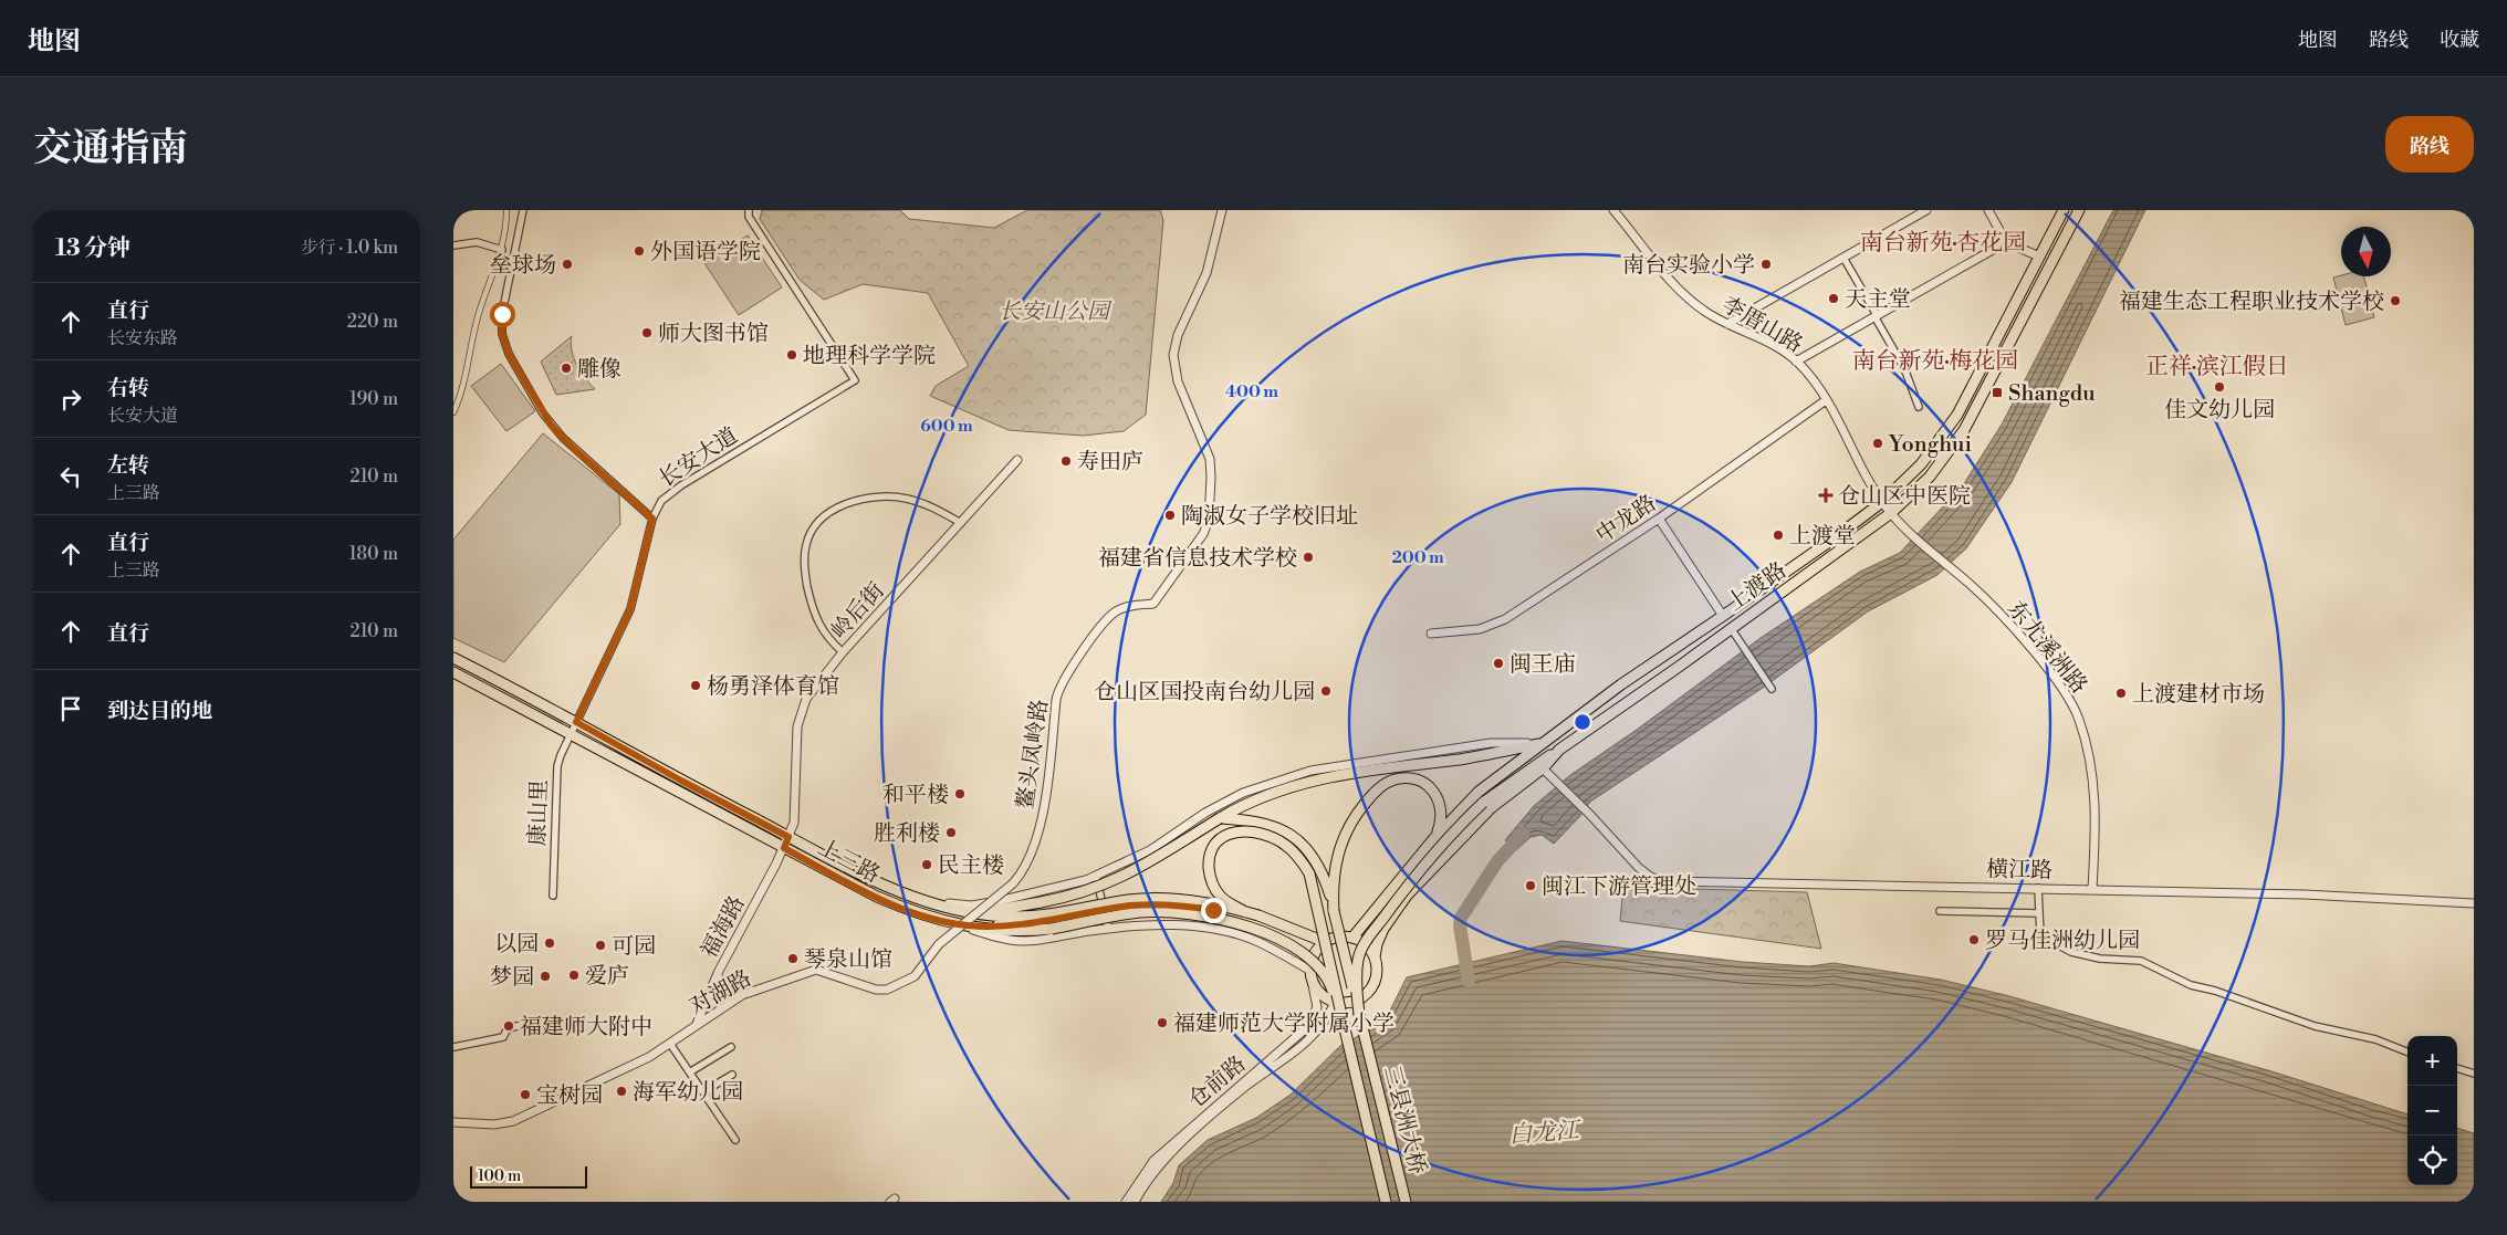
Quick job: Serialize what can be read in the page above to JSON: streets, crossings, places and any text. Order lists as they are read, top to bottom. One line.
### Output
{"streets":{"main road":["上渡路","上三路","三县洲大桥"],"street":["李厝山路","长安大道","中龙路","岭后街","东尤溪洲路","鳌头凤岭路","康山里","横江路","福海路","对湖路","仓前路"]},"crossings":[["李厝山路","中龙路"],["李厝山路","上渡路"],["李厝山路","东尤溪洲路"],["长安大道","康山里"],["长安大道","上三路"],["上渡路","横江路"],["上渡路","仓前路"],["岭后街","福海路"],["东尤溪洲路","横江路"],["鳌头凤岭路","对湖路"],["康山里","上三路"],["上三路","福海路"],["福海路","对湖路"]],"districts":["南台新苑·杏花园","南台新苑·梅花园","正祥·滨江假日"],"water":["白龙江"],"parks":["长安山公园"],"places":{"other":["外国语学院","垒球场","南台实验小学","天主堂","福建生态工程职业技术学校","师大图书馆","地理科学学院","雕像","佳文幼儿园","Yonghui","寿田庐","陶淑女子学校旧址","上渡堂","福建省信息技术学校","闽王庙","杨勇泽体育馆","仓山区国投南台幼儿园","上渡建材市场","和平楼","胜利楼","民主楼","闽江下游管理处","罗马佳洲幼儿园","以园","可园","琴泉山馆","爱庐","梦园","福建师范大学附属小学","福建师大附中","海军幼儿园","宝树园"],"transit":["Shangdu"],"health":["仓山区中医院"]},"scale_bar":"100 m","north":"bottom","page":{"header":"地图","nav":["地图","路线","收藏"],"title":"交通指南","buttons":"路线","heading":["13 分钟","步行 · 1.0 km"],"list":[["直行","长安东路","220 m"],["右转","长安大道","190 m"],["左转","上三路","210 m"],["直行","上三路","180 m"],["直行","210 m"],"到达目的地"],"map_buttons":["+","−"],"scale":"100 m"},"rings":["400 m","600 m","200 m"]}
